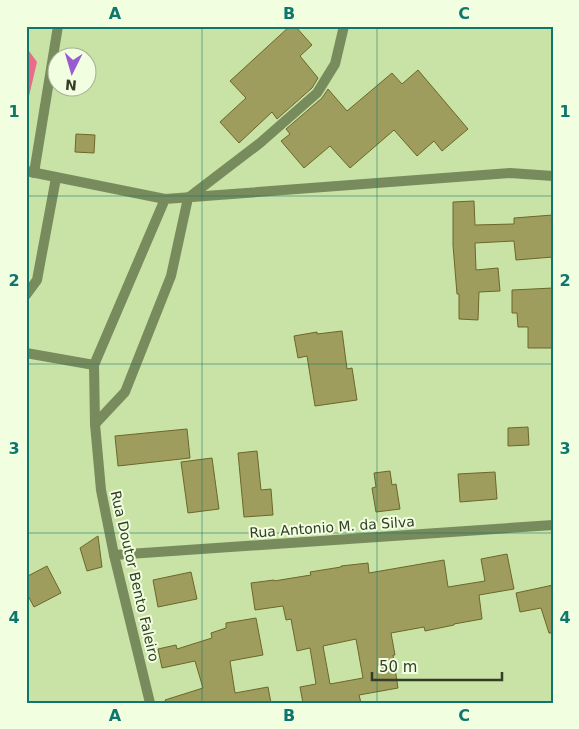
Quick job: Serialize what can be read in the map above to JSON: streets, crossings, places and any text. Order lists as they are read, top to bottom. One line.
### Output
{"streets":{"street":["Rua Antonio M. da Silva","Rua Doutor Bento Faleiro"]},"crossings":[["Rua Antonio M. da Silva","Rua Doutor Bento Faleiro"]],"scale_bar":"50 m","north":"bottom","grid":{"columns":["A","B","C"],"rows":["1","2","3","4"]}}
